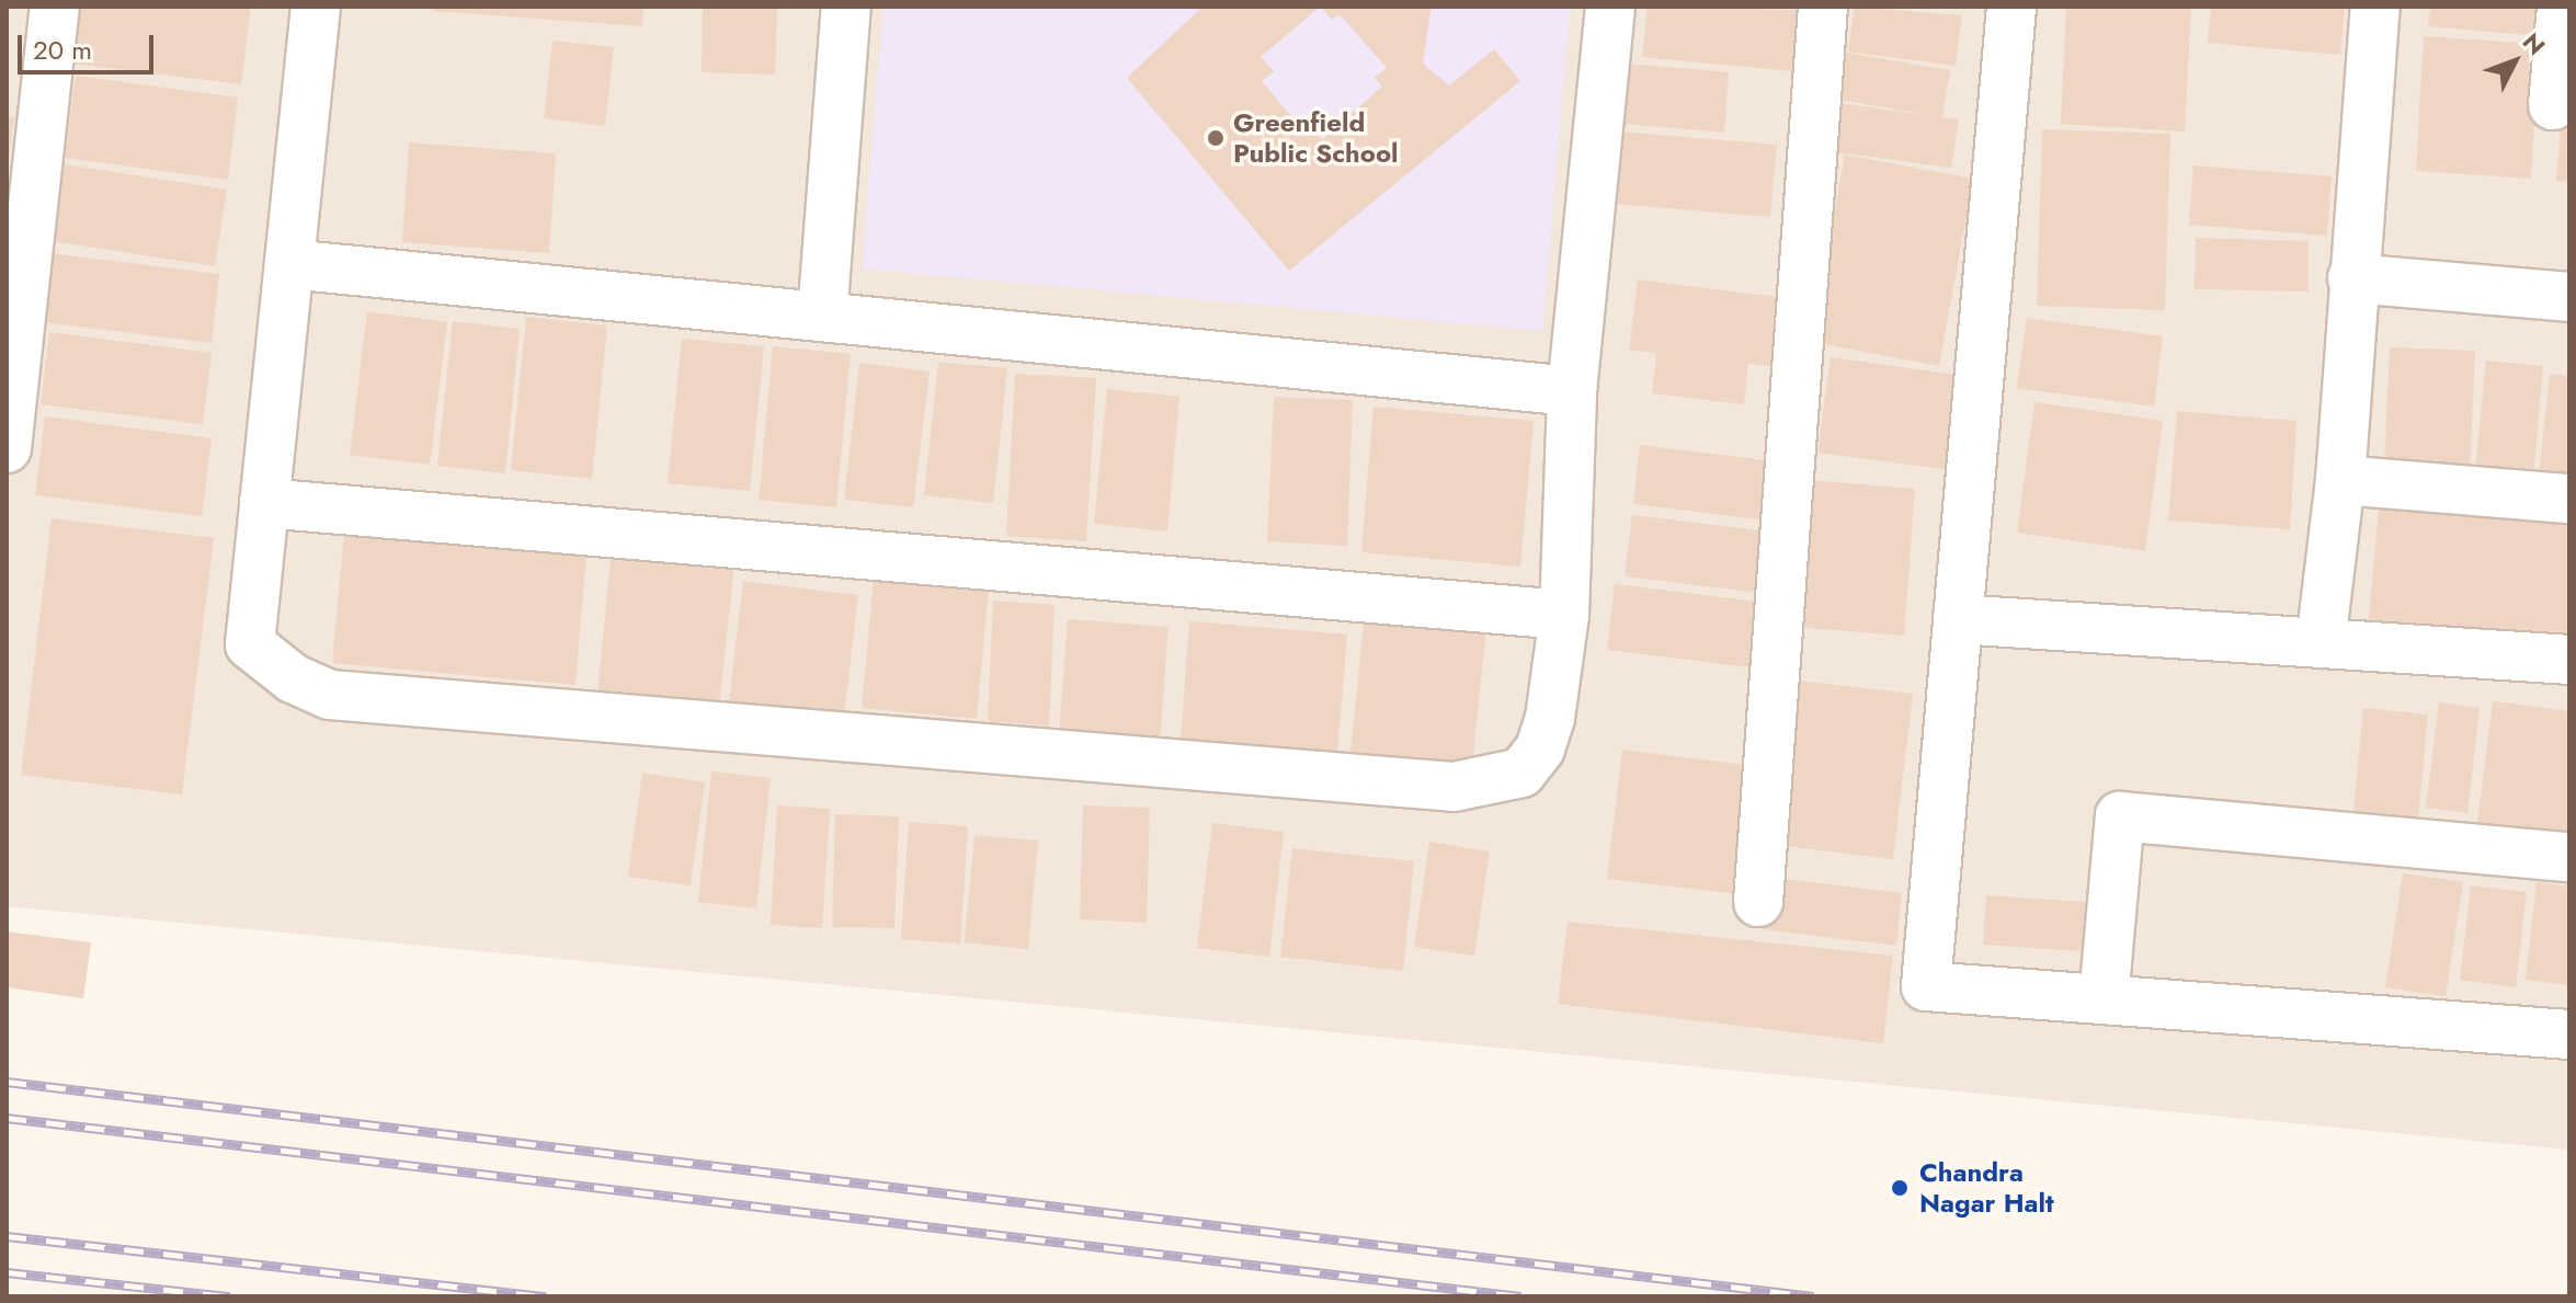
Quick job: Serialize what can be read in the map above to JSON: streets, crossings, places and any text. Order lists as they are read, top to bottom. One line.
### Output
{"places":["Greenfield Public School","Chandra Nagar Halt"],"scale_bar":"20 m","north":"top right"}
